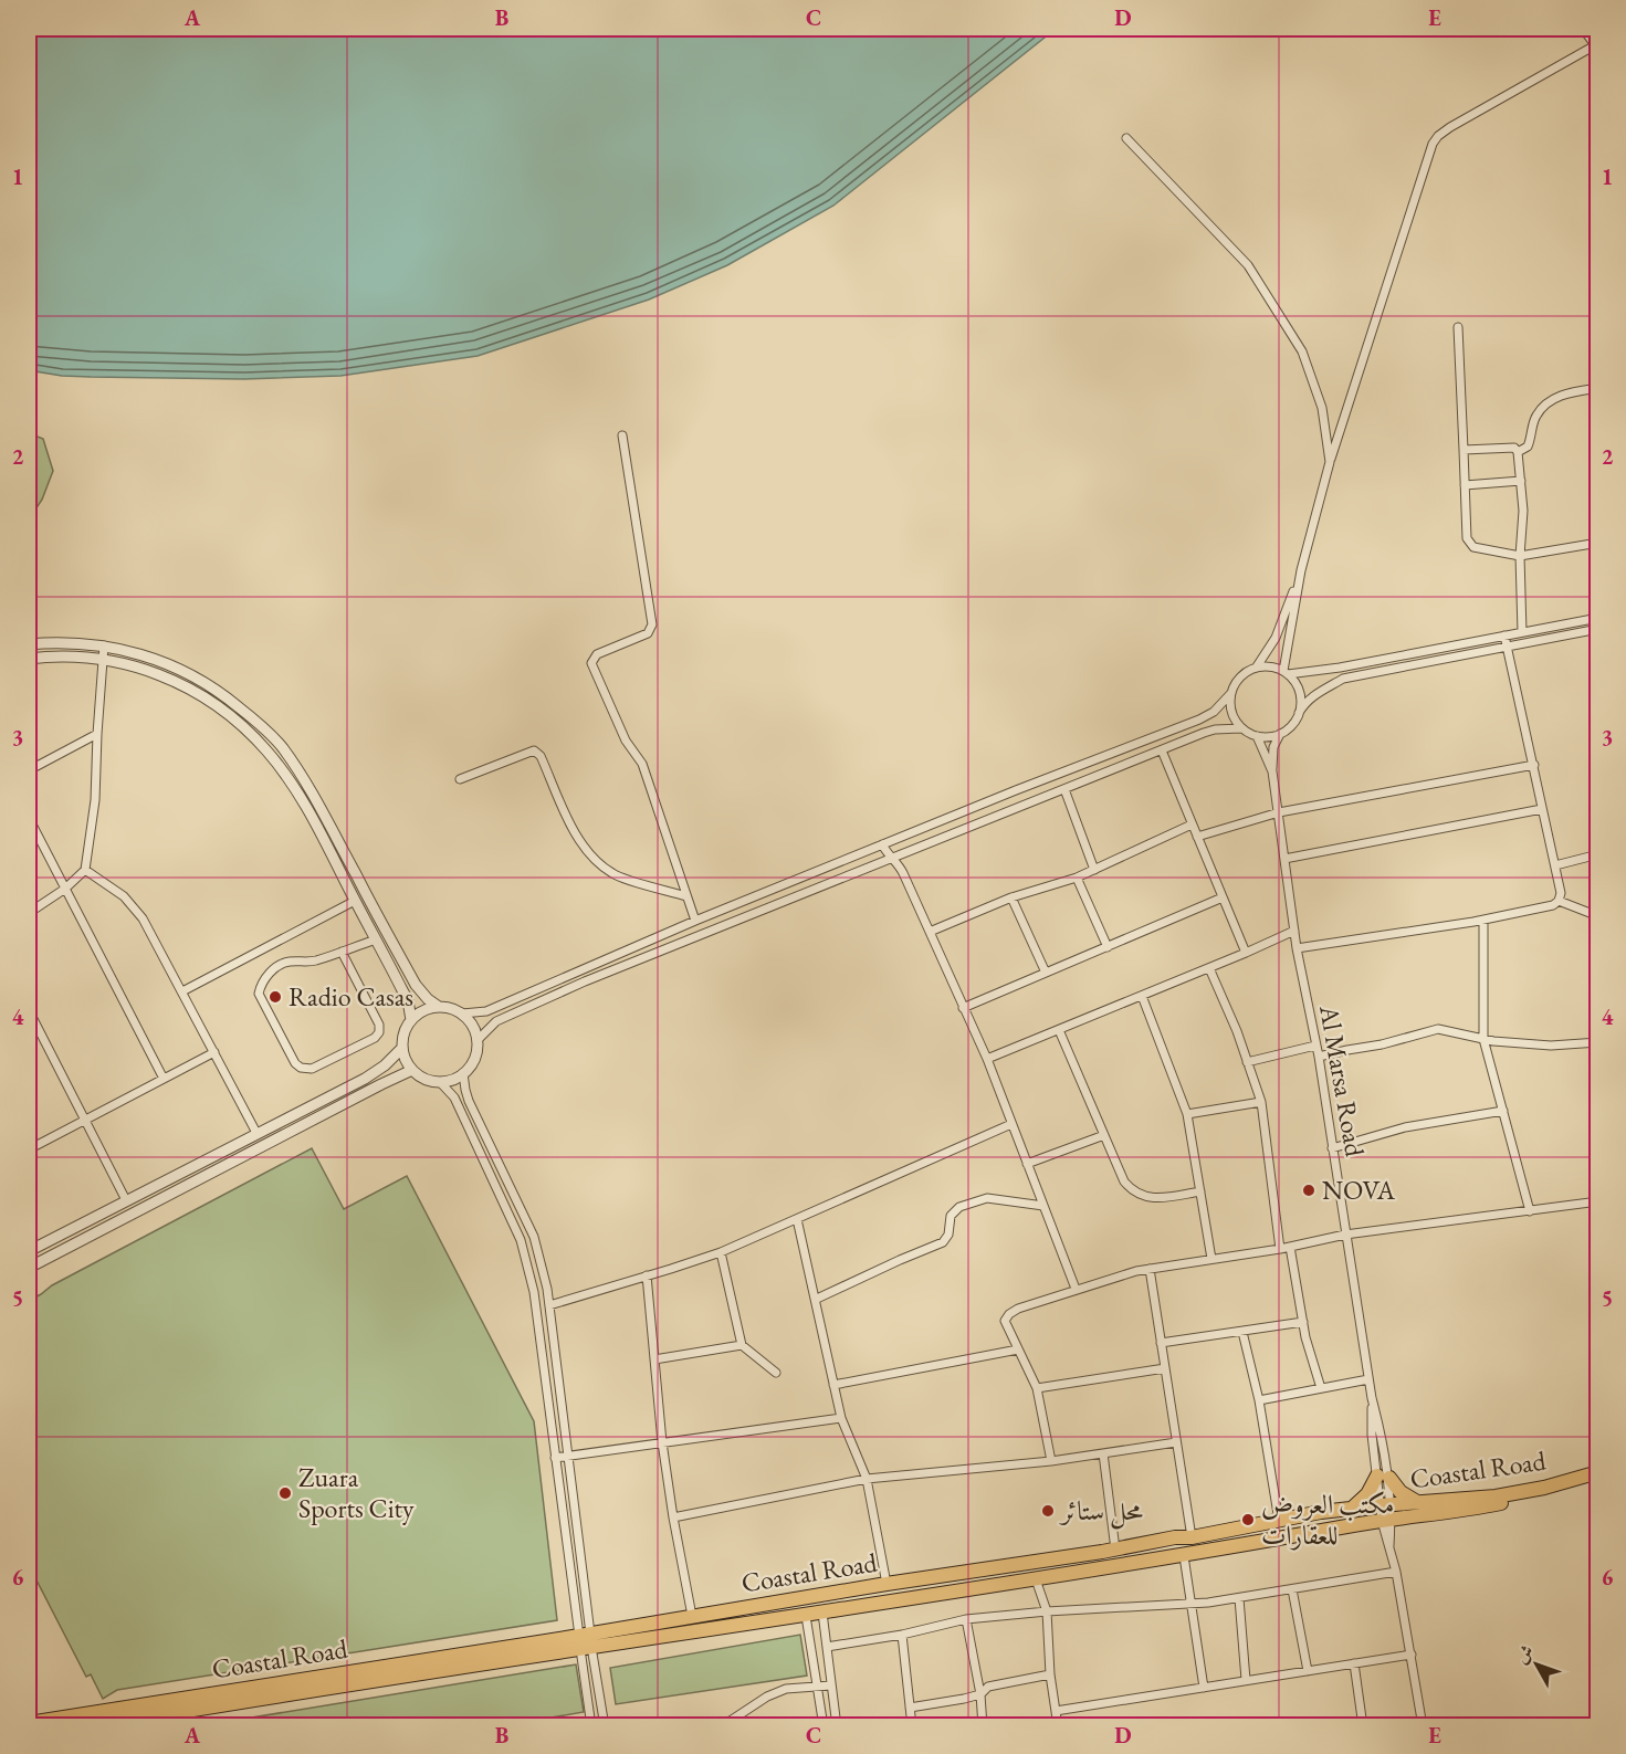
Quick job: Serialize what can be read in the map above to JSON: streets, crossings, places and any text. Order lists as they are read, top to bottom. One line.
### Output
{"streets":{"highway":["Coastal Road"],"street":["Al Marsa Road"]},"crossings":[["Al Marsa Road","Coastal Road"]],"places":["Radio Casas","NOVA","Zuara Sports City","محل ستائر","مكتب العروض للعقارات"],"north":"top left","grid":{"columns":["A","B","C","D","E"],"rows":["1","2","3","4","5","6"]}}
